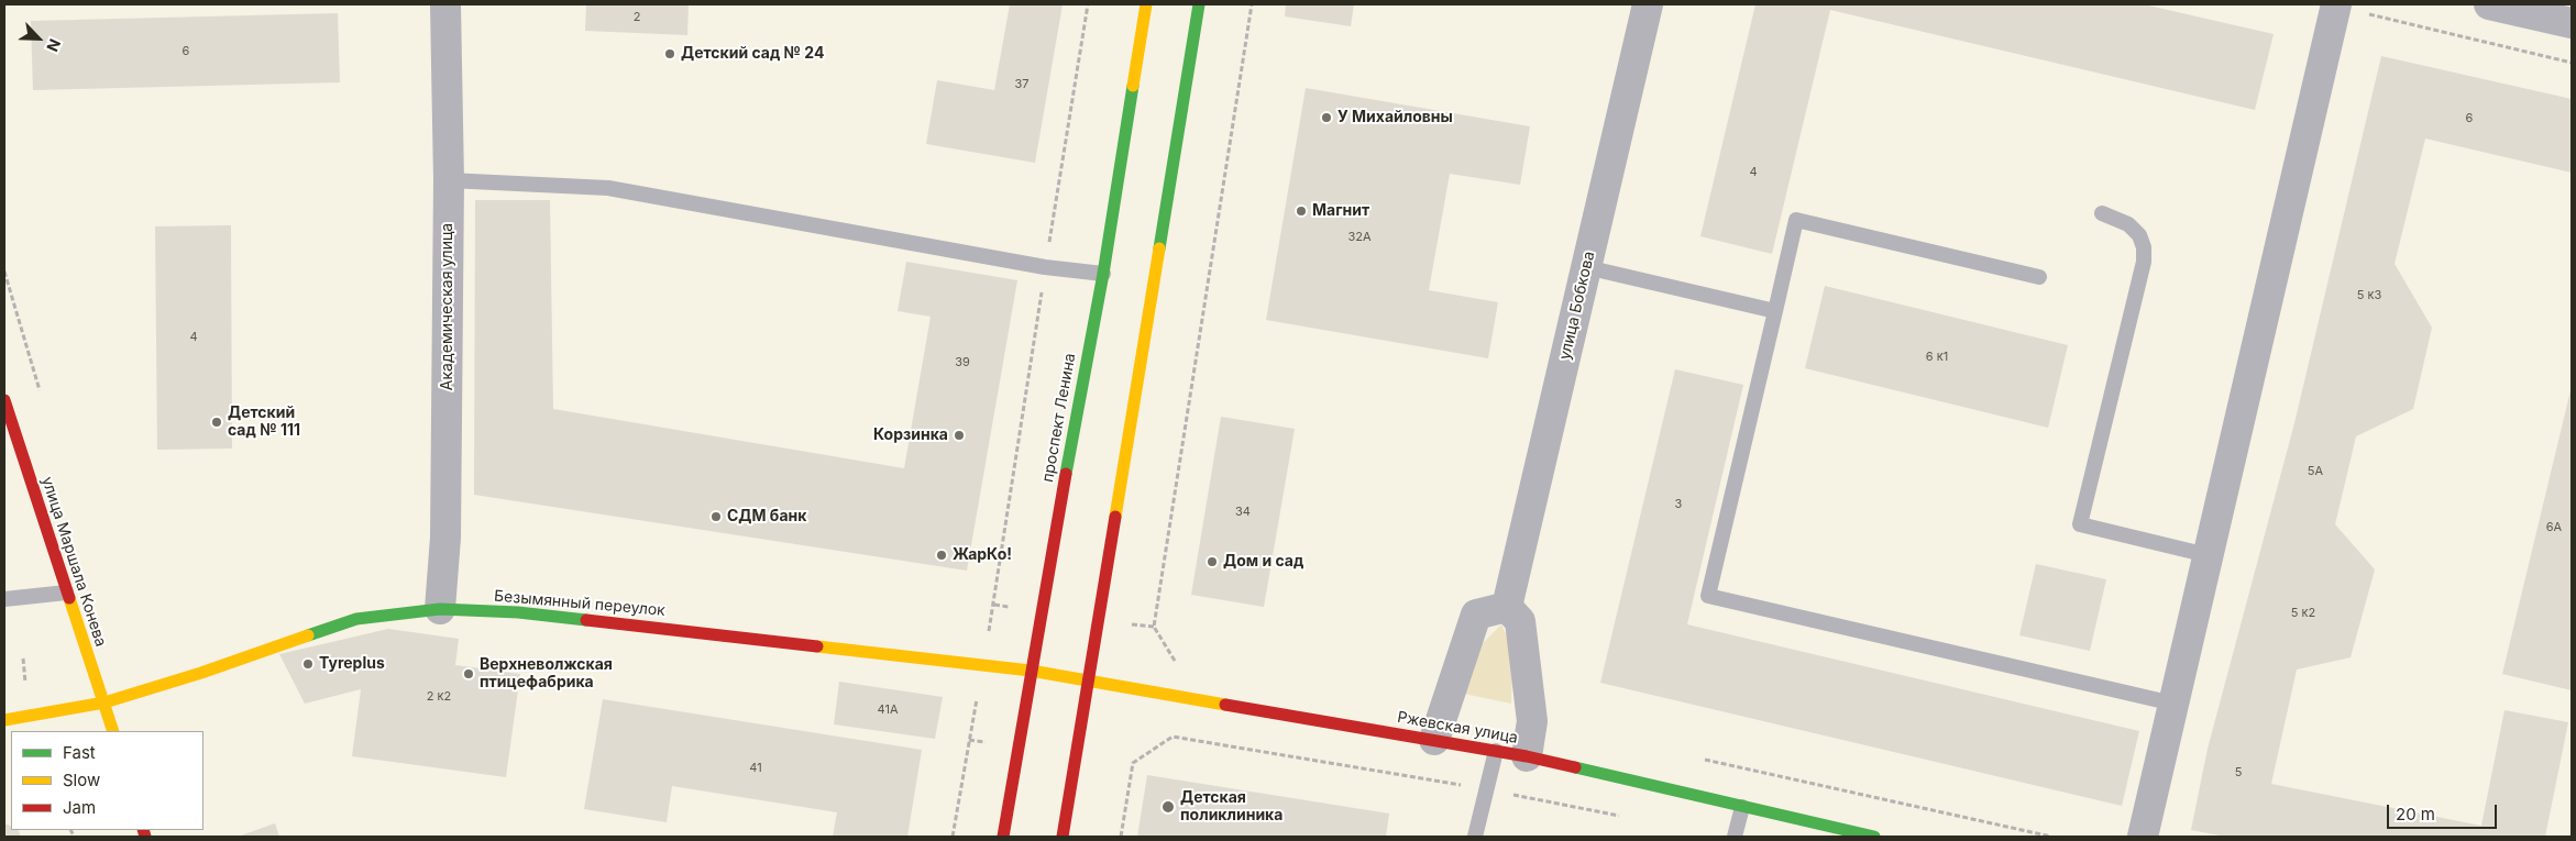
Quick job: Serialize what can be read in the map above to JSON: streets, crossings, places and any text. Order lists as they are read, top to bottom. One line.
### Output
{"streets":{"main road":["проспект Ленина","улица Маршала Конева","Безымянный переулок","Ржевская улица"],"street":["улица Бобкова","Академическая улица"]},"crossings":[["Академическая улица","Безымянный переулок"],["проспект Ленина","Безымянный переулок"],["проспект Ленина","Ржевская улица"],["улица Маршала Конева","Безымянный переулок"],["Безымянный переулок","Ржевская улица"]],"places":["Детский сад № 24","У Михайловны","Магнит","Детский сад № 111","Корзинка","СДМ банк","ЖарКо!","Дом и сад","Tyreplus","Верхневолжская птицефабрика","Детская поликлиника"],"house_numbers":["2","6","37","6","4","32А","5 к3","4","6 к1","39","5А","3","34","6А","5 к2","2 к2","41А","41","5"],"legend":["Fast","Slow","Jam"],"scale_bar":"20 m","north":"bottom right"}
